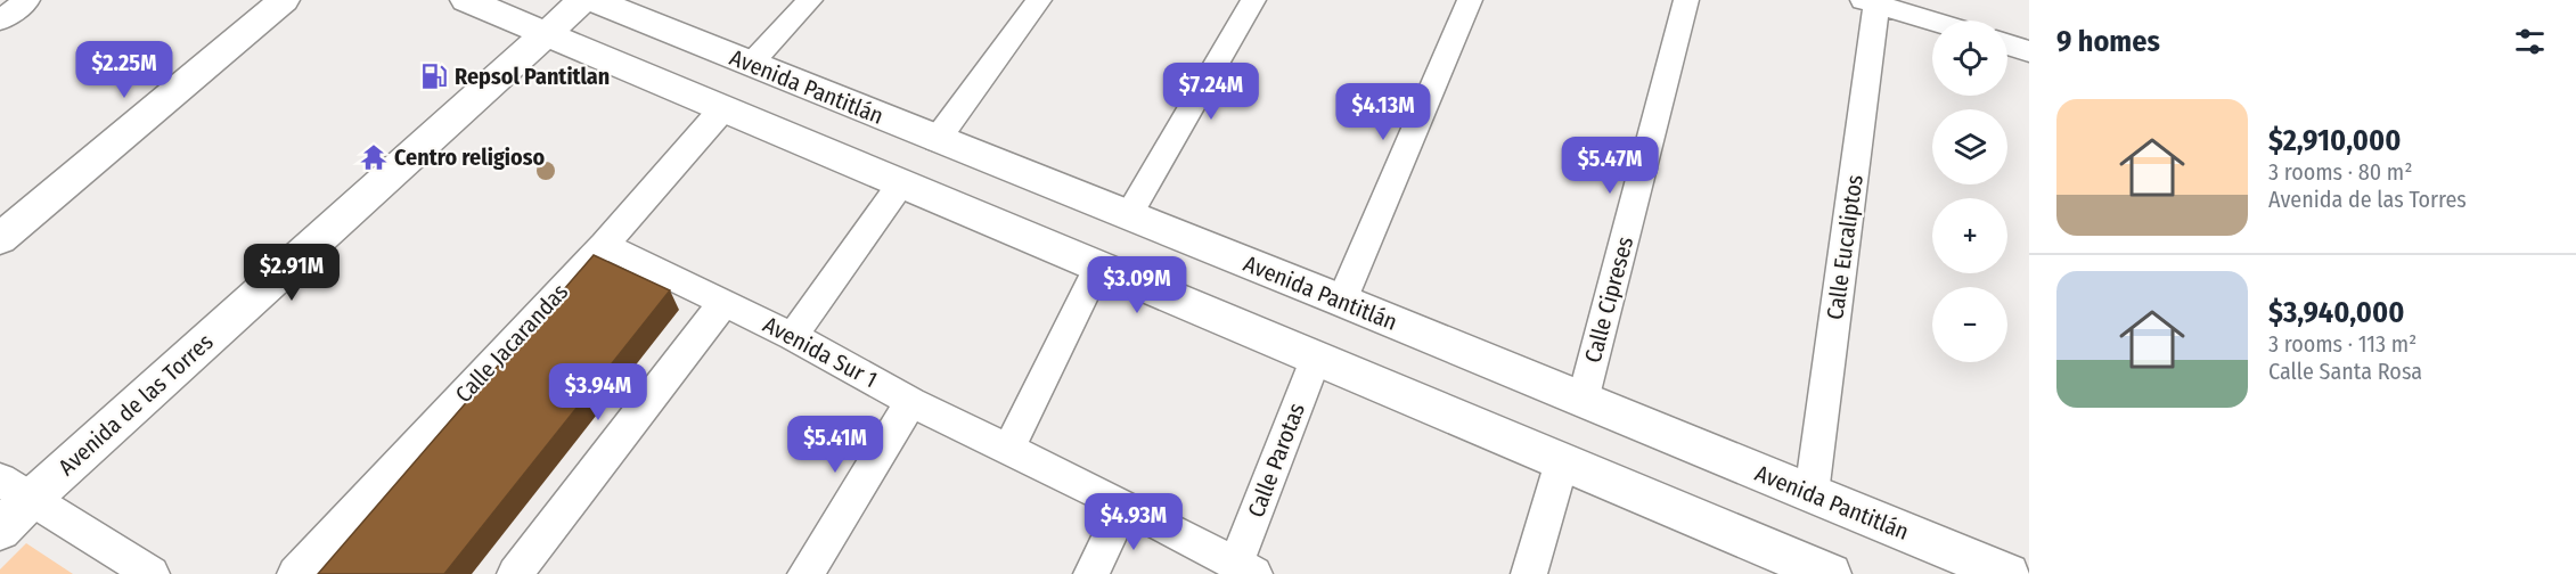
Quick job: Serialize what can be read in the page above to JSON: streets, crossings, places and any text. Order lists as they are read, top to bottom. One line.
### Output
{"streets":{"main road":["Avenida Pantitlán","Avenida de las Torres"],"street":["Calle Eucaliptos","Calle Cipreses","Calle Jacarandas","Avenida Sur 1","Calle Parotas"]},"crossings":[["Avenida Pantitlán","Calle Eucaliptos"],["Avenida Pantitlán","Calle Cipreses"],["Calle Jacarandas","Avenida Sur 1"],["Avenida Sur 1","Calle Parotas"]],"places":{"fuel station":["Repsol Pantitlan"],"temple":["Centro religioso"]},"page":{"heading":"9 homes","map_buttons":["+","−"],"price":["$2.25M","$7.24M","$4.13M","$5.47M","$2.91M","$3.09M","$3.94M","$5.41M","$4.93M"],"list":[{"name":"$2,910,000","note":"3 rooms · 80 m² · Avenida de las Torres"},{"name":"$3,940,000","note":"3 rooms · 113 m² · Calle Santa Rosa"}]}}
